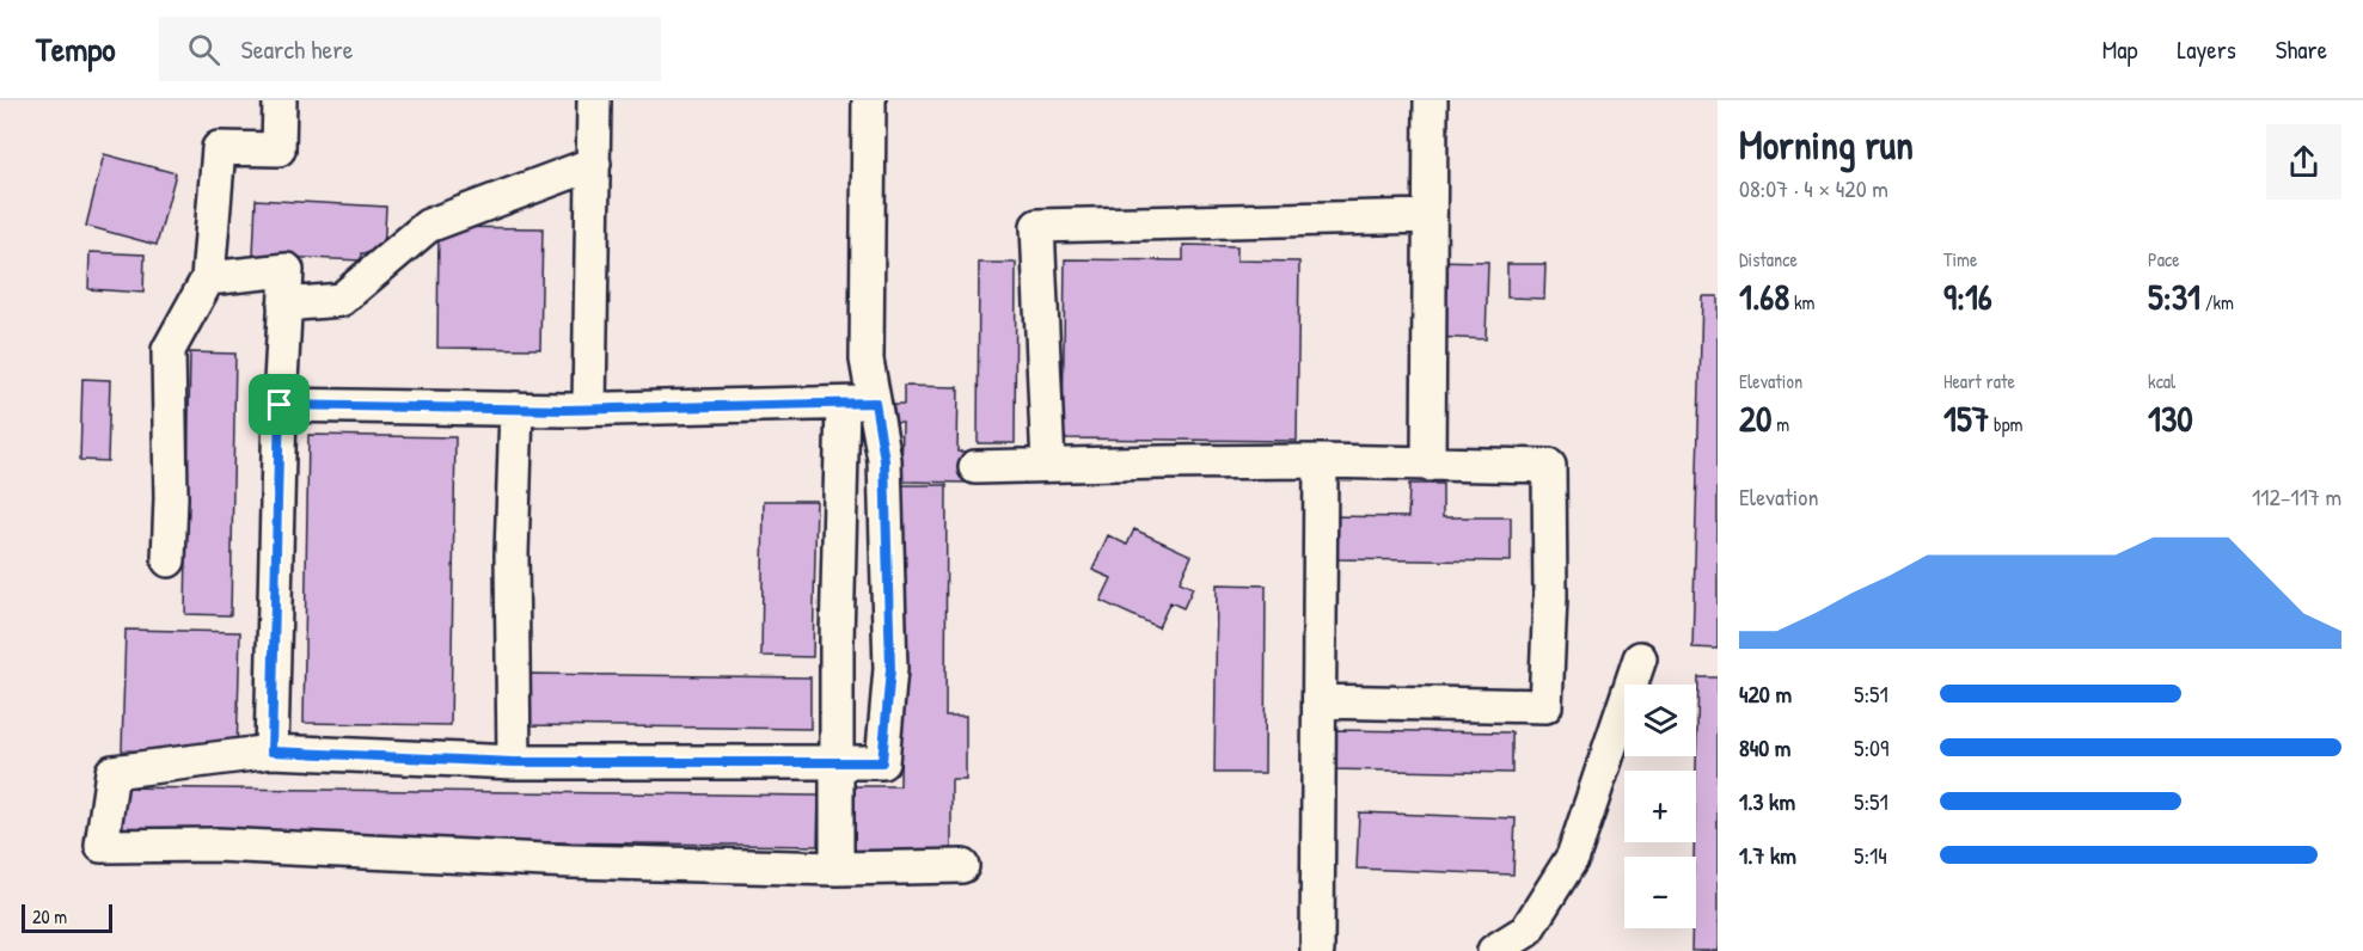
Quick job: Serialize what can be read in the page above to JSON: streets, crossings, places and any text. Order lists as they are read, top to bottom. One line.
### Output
{"scale_bar":"20 m","page":{"header":"Tempo","search":"Search here","nav":["Map","Layers","Share"],"heading":["Morning run","08:07 · 4 × 420 m"],"stats":[["Distance","1.68 km"],["Time","9:16"],["Pace","5:31 /km"],["Elevation","20 m"],["Heart rate","157 bpm"],["kcal","130"]],"chart":["Elevation","112–117 m"],"list":[{"name":"420 m","note":"5:51"},{"name":"840 m","note":"5:09"},{"name":"1.3 km","note":"5:51"},{"name":"1.7 km","note":"5:14"}],"map_buttons":["+","−"],"scale":"20 m"}}
